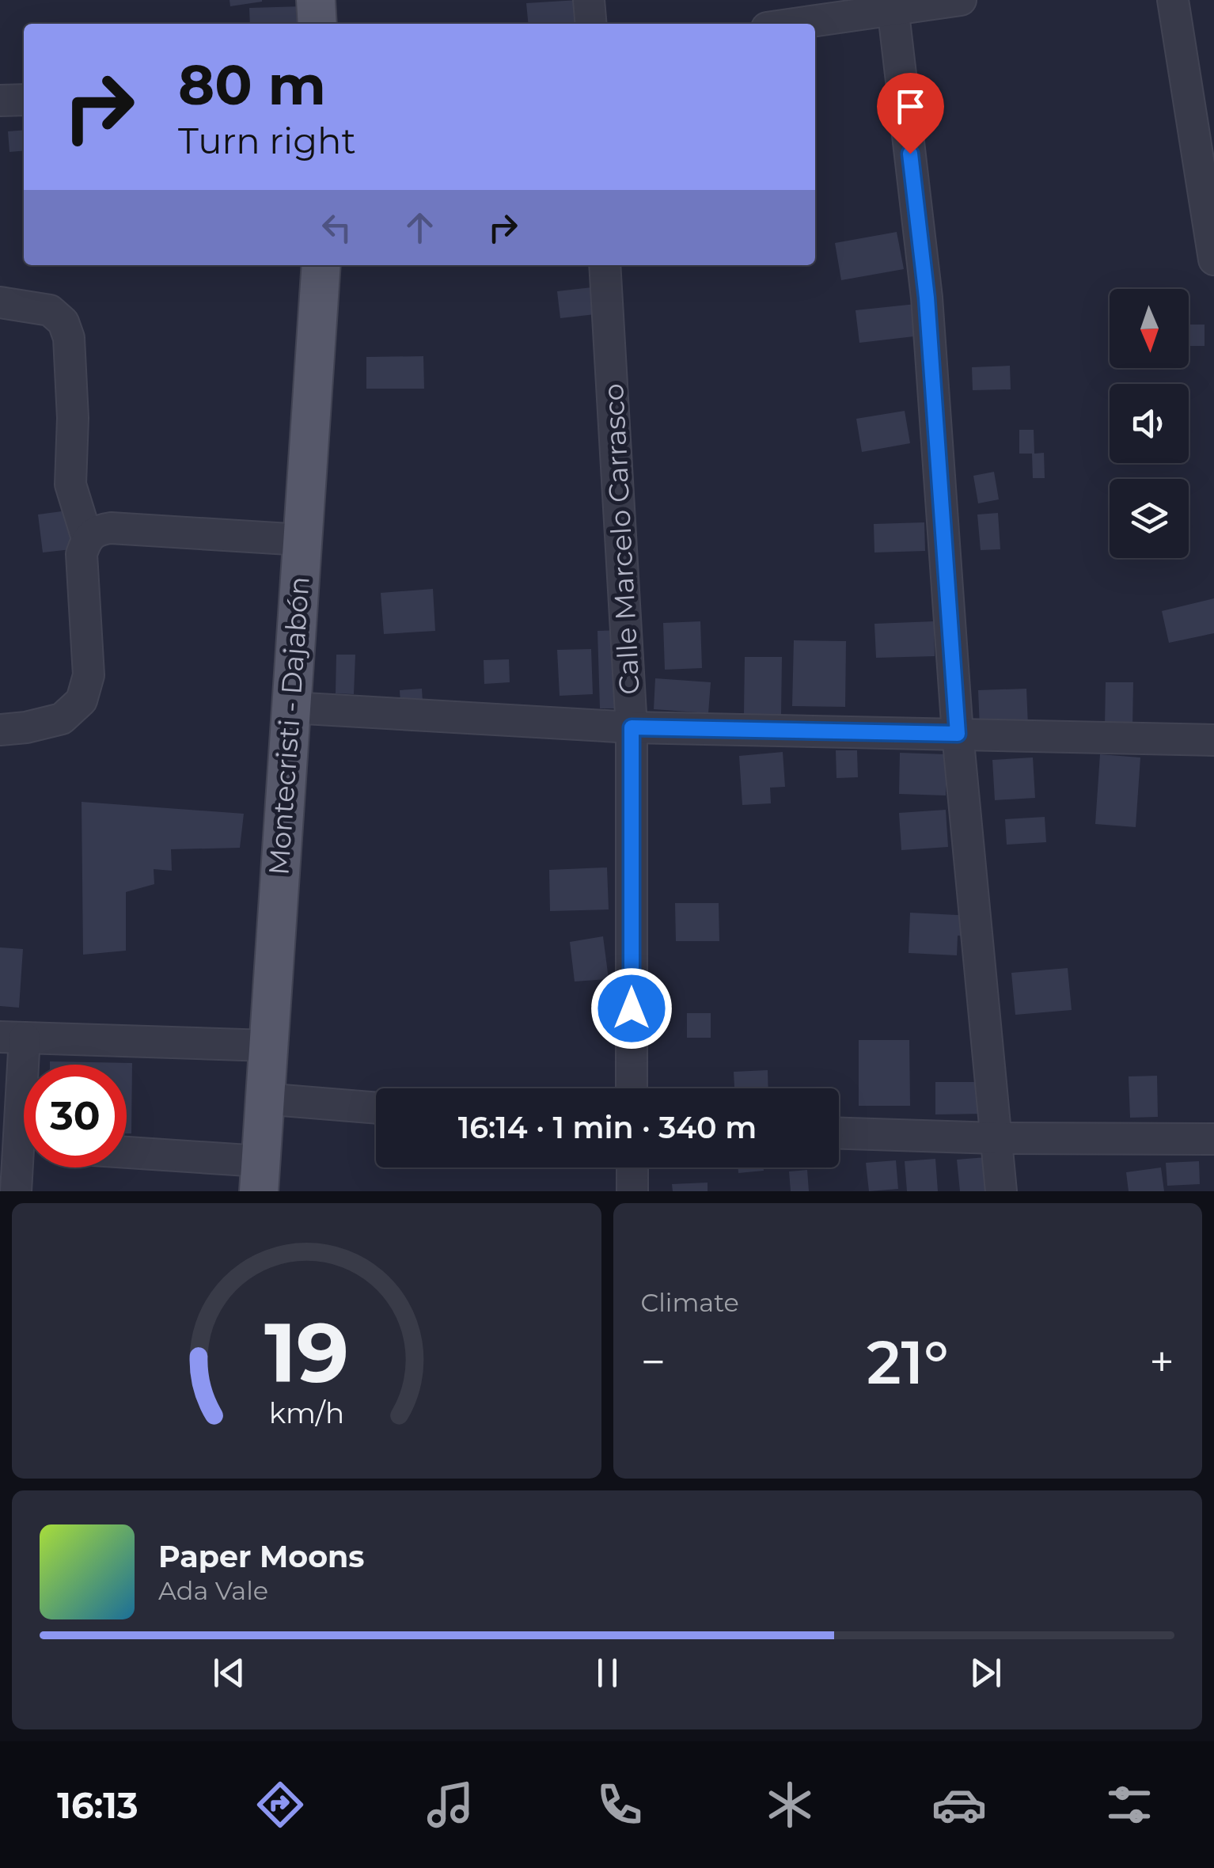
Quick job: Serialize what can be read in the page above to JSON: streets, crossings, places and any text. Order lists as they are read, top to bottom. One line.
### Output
{"streets":{"main road":["Montecristi - Dajabón"],"street":["Calle Marcelo Carrasco"]},"north":"bottom","page":{"turn":["80 m","Turn right"],"limit":"30","trip":"16:14 · 1 min · 340 m","tile":"Climate","heat":["−","21°","+"],"song":["Paper Moons","Ada Vale"],"tabs":"16:13","gauge":["19","km/h"]}}
